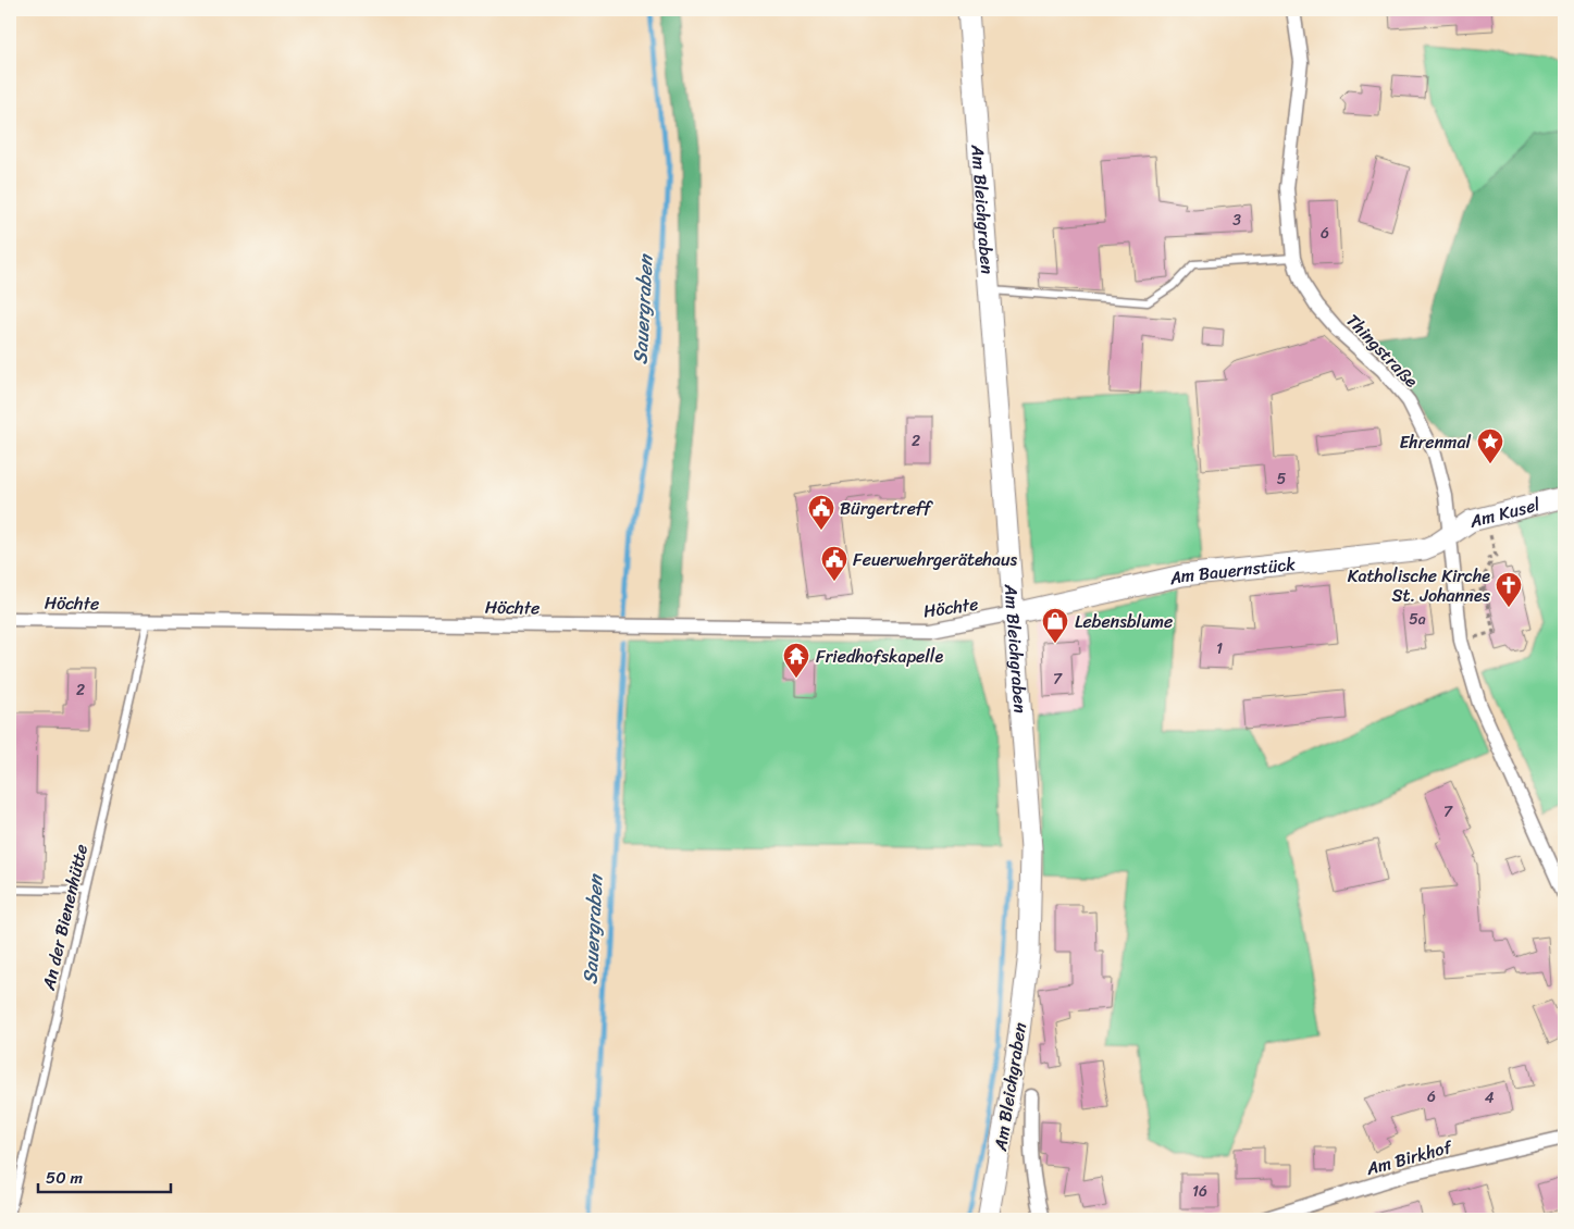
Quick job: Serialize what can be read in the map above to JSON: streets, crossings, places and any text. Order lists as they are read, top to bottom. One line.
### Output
{"streets":{"street":["Am Bleichgraben","Thingstraße","Am Kusel","Am Bauernstück","Höchte","Am Birkhof"],"lane":["An der Bienenhütte"]},"crossings":[["Am Bleichgraben","Am Bauernstück"],["Am Bleichgraben","Höchte"],["Thingstraße","Am Kusel"],["Thingstraße","Am Bauernstück"],["Am Kusel","Am Bauernstück"],["Am Bauernstück","Höchte"],["Höchte","An der Bienenhütte"]],"water":["Sauergraben"],"places":{"place":["Ehrenmal"],"public building":["Bürgertreff","Feuerwehrgerätehaus"],"church":["Katholische Kirche St. Johannes"],"shop":["Lebensblume"],"temple":["Friedhofskapelle"]},"house_numbers":["3","6","2","5","5a","1","7","2","7","6","4","16"],"scale_bar":"50 m"}
